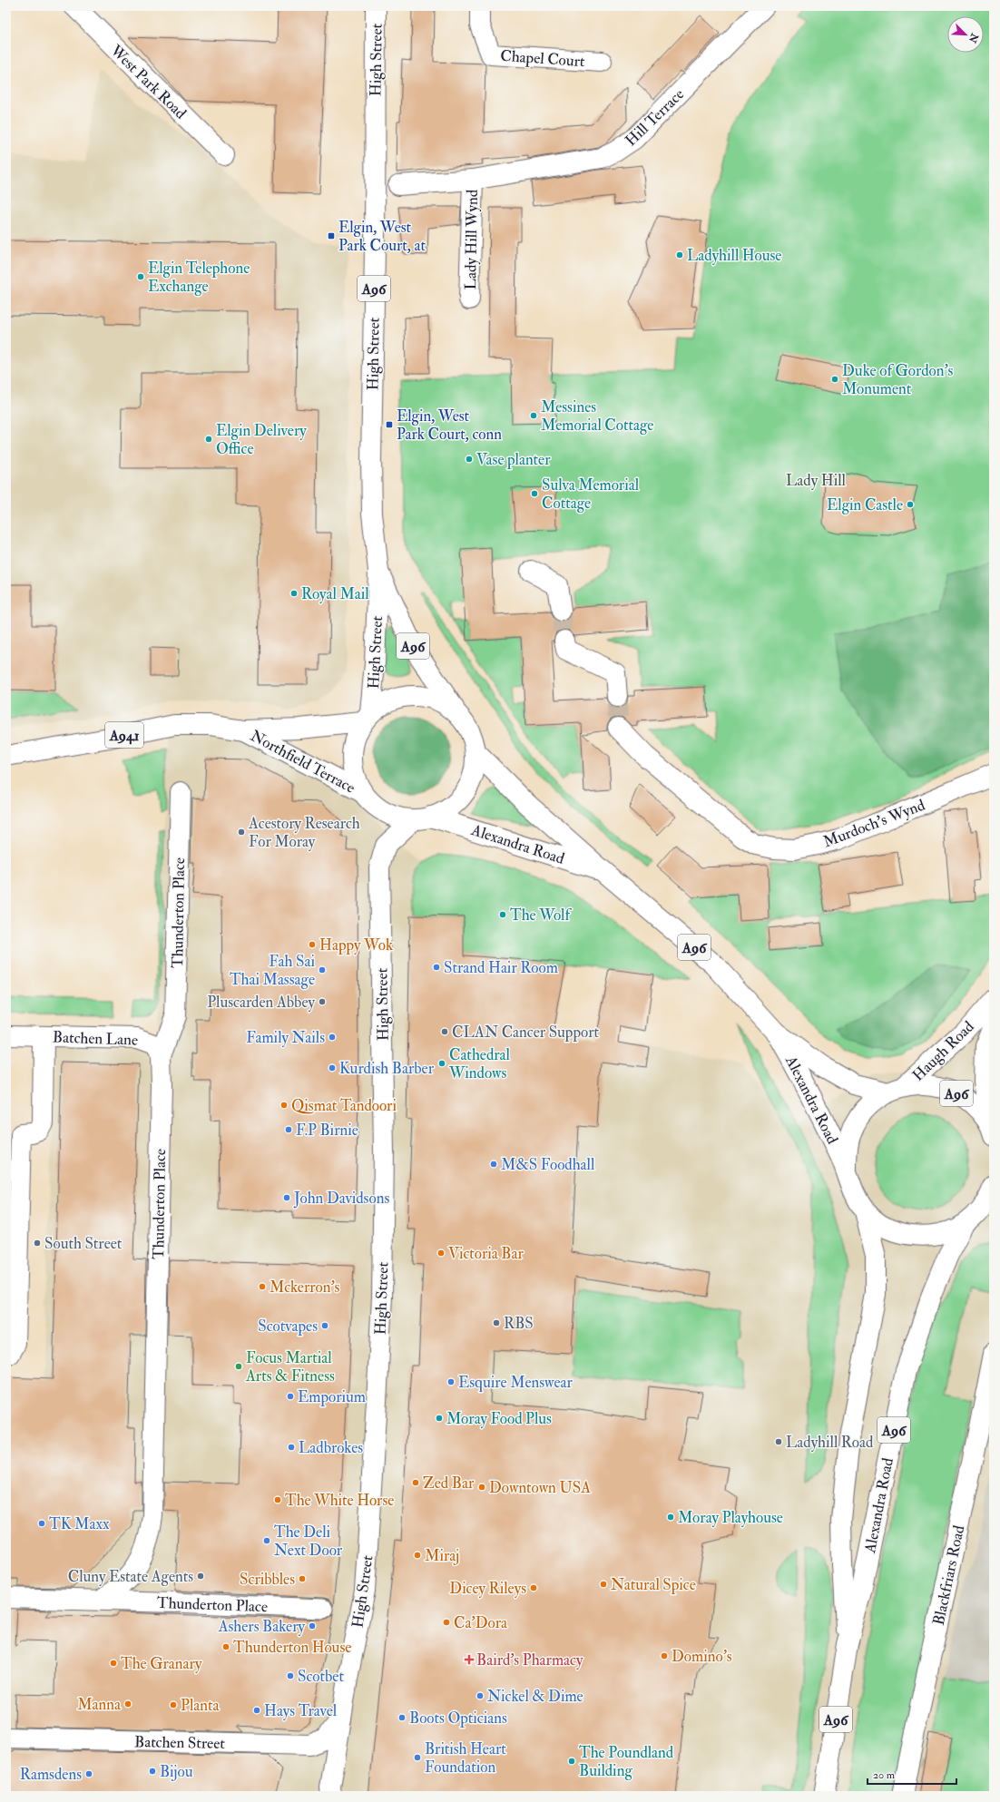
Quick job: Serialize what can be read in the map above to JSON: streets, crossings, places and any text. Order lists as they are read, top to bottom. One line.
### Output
{"streets":{"main road":["Chapel Court","High Street","West Park Road","Hill Terrace","Lady Hill Wynd","A96","A941","Northfield Terrace","Murdoch's Wynd","Alexandra Road","Thunderton Place","Batchen Lane","Haugh Road","Blackfriars Road","Batchen Street"]},"crossings":[["High Street","A96"],["High Street","Northfield Terrace"],["High Street","Alexandra Road"],["High Street","Batchen Street"],["Hill Terrace","Lady Hill Wynd"],["A96","Northfield Terrace"],["A96","Alexandra Road"],["Northfield Terrace","Alexandra Road"],["Alexandra Road","Haugh Road"],["Thunderton Place","Batchen Lane"]],"parks":["Lady Hill"],"places":{"transit":["Elgin, West Park Court, at","Elgin, West Park Court, conn"],"other":["Ladyhill House","Elgin Telephone Exchange","Duke of Gordon's Monument","Messines Memorial Cottage","Elgin Delivery Office","Vase planter","Sulva Memorial Cottage","Elgin Castle","Royal Mail","Acestory Research For Moray","The Wolf","Happy Wok","Strand Hair Room","Fah Sai Thai Massage","Pluscarden Abbey","CLAN Cancer Support","Family Nails","Cathedral Windows","Kurdish Barber","Qismat Tandoori","F.P Birnie","M&S Foodhall","John Davidsons","South Street","Victoria Bar","Mckerron’s","RBS","Scotvapes","Focus Martial Arts & Fitness","Esquire Menswear","Emporium","Moray Food Plus","Ladyhill Road","Ladbrokes","Zed Bar","Downtown USA","The White Horse","Moray Playhouse","TK Maxx","The Deli Next Door","Miraj","Cluny Estate Agents","Scribbles","Natural Spice","Dicey Rileys","Ca'Dora","Ashers Bakery","Thunderton House","Domino's","The Granary","Scotbet","Nickel & Dime","Manna","Planta","Hays Travel","Boots Opticians","British Heart Foundation","The Poundland Building","Bijou","Ramsdens"],"health":["Baird's Pharmacy"]},"scale_bar":"20 m","north":"bottom right"}
